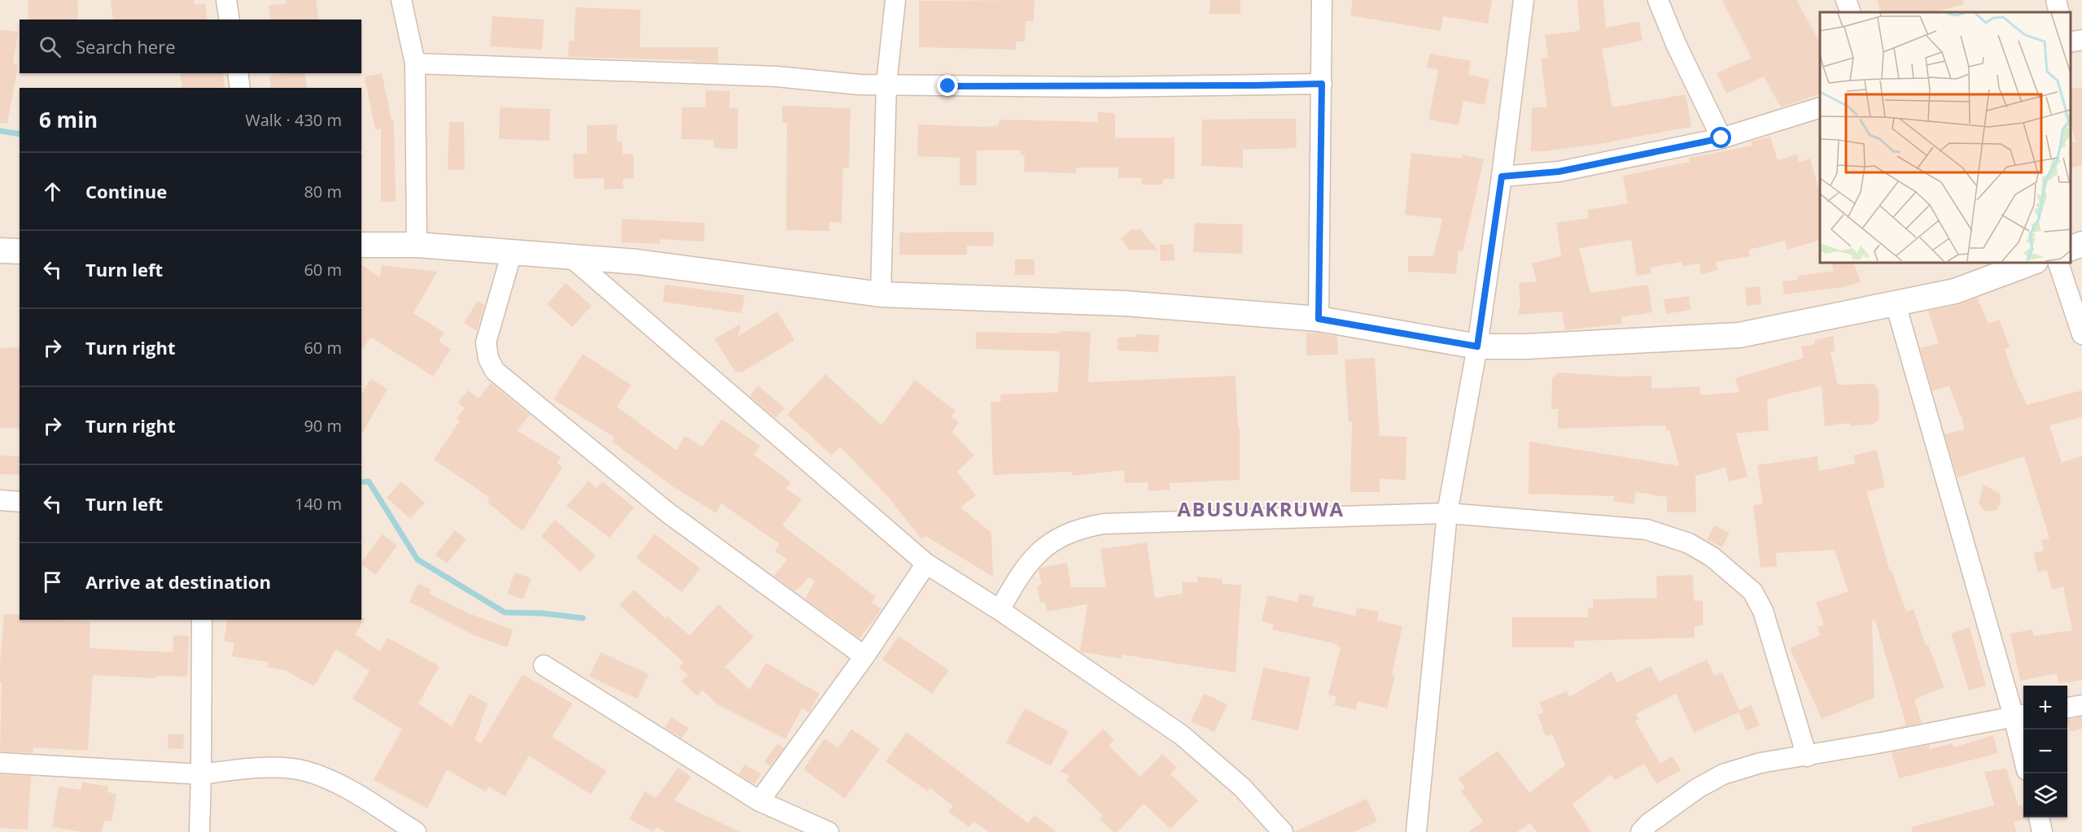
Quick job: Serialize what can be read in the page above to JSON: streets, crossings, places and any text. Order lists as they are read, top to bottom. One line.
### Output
{"districts":["ABUSUAKRUWA"],"page":{"search":"Search here","heading":["6 min","Walk · 430 m"],"list":[["Continue","80 m"],["Turn left","60 m"],["Turn right","60 m"],["Turn right","90 m"],["Turn left","140 m"],"Arrive at destination"],"map_buttons":["+","−"]}}
